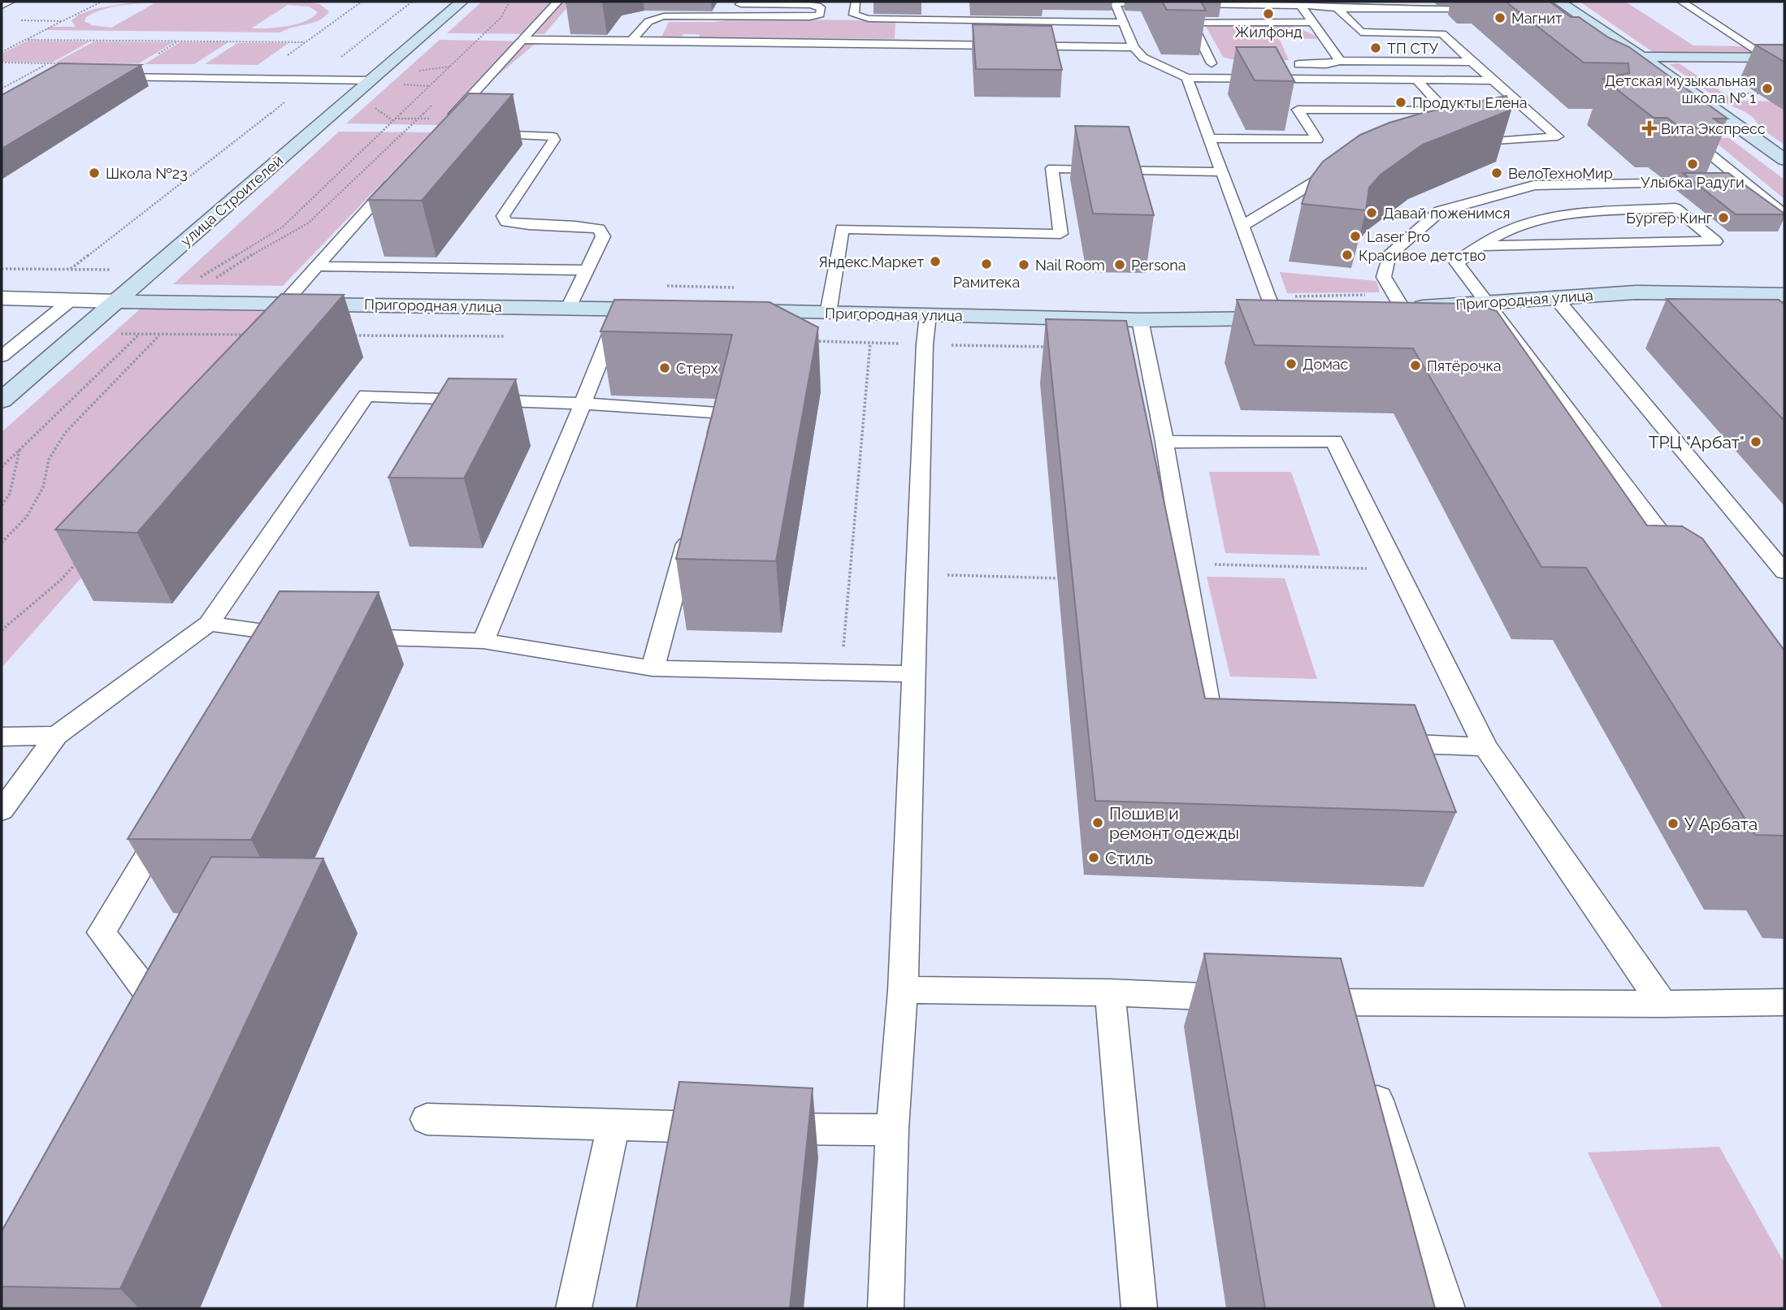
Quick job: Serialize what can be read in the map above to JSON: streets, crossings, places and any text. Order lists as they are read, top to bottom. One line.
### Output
{"streets":{"street":["улица Строителей","Пригородная улица"]},"crossings":[["улица Строителей","Пригородная улица"]],"places":{"other":["Жилфонд","Магнит","ТП СТУ","Детская музыкальная школа № 1","Продукты Елена","Улыбка Радуги","Школа №23","ВелоТехноМир","Давай поженимся","Бургер Кинг","Laser Pro","Красивое детство","Яндекс.Маркет","Рамитека","Nail Room","Persona","Домас","Пятёрочка","Стерх","ТРЦ \"Арбат\"","Пошив и ремонт одежды","У Арбата","Стиль"],"health":["Вита Экспресс"]}}
